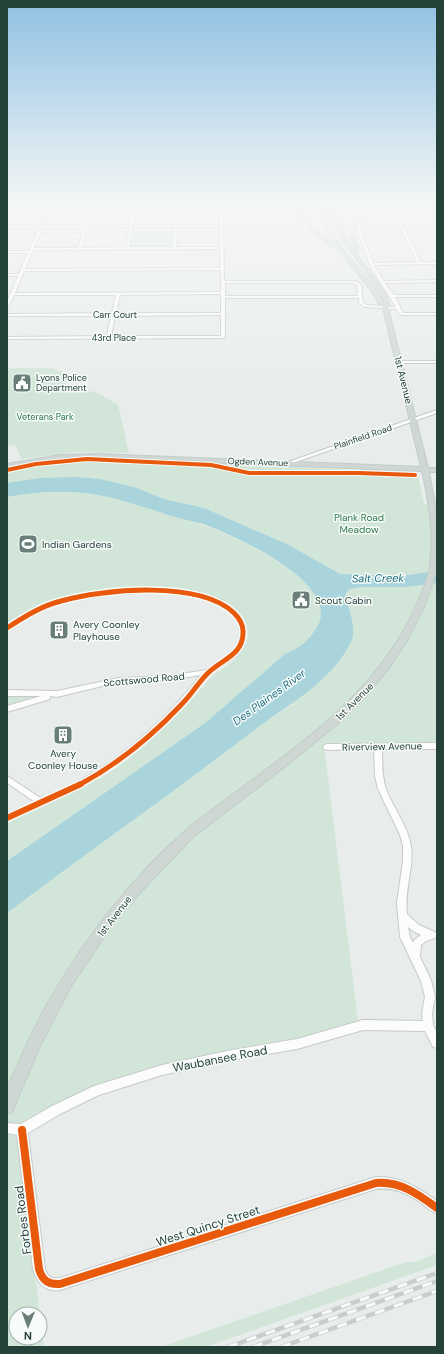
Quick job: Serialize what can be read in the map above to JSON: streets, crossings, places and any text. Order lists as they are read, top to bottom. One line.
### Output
{"streets":{"main road":["1st Avenue","Ogden Avenue"],"street":["Carr Court","43rd Place","Plainfield Road","Scottswood Road","Riverview Avenue","Waubansee Road","Forbes Road","West Quincy Street"]},"crossings":[["Carr Court","43rd Place"],["1st Avenue","Plainfield Road"],["1st Avenue","Ogden Avenue"],["Plainfield Road","Ogden Avenue"],["Waubansee Road","Forbes Road"],["Forbes Road","West Quincy Street"]],"water":["Salt Creek","Des Plaines River"],"parks":["Veterans Park","Plank Road Meadow"],"places":{"public building":["Lyons Police Department","Scout Cabin"],"sports":["Indian Gardens"],"building":["Avery Coonley Playhouse","Avery Coonley House"]},"north":"bottom"}
